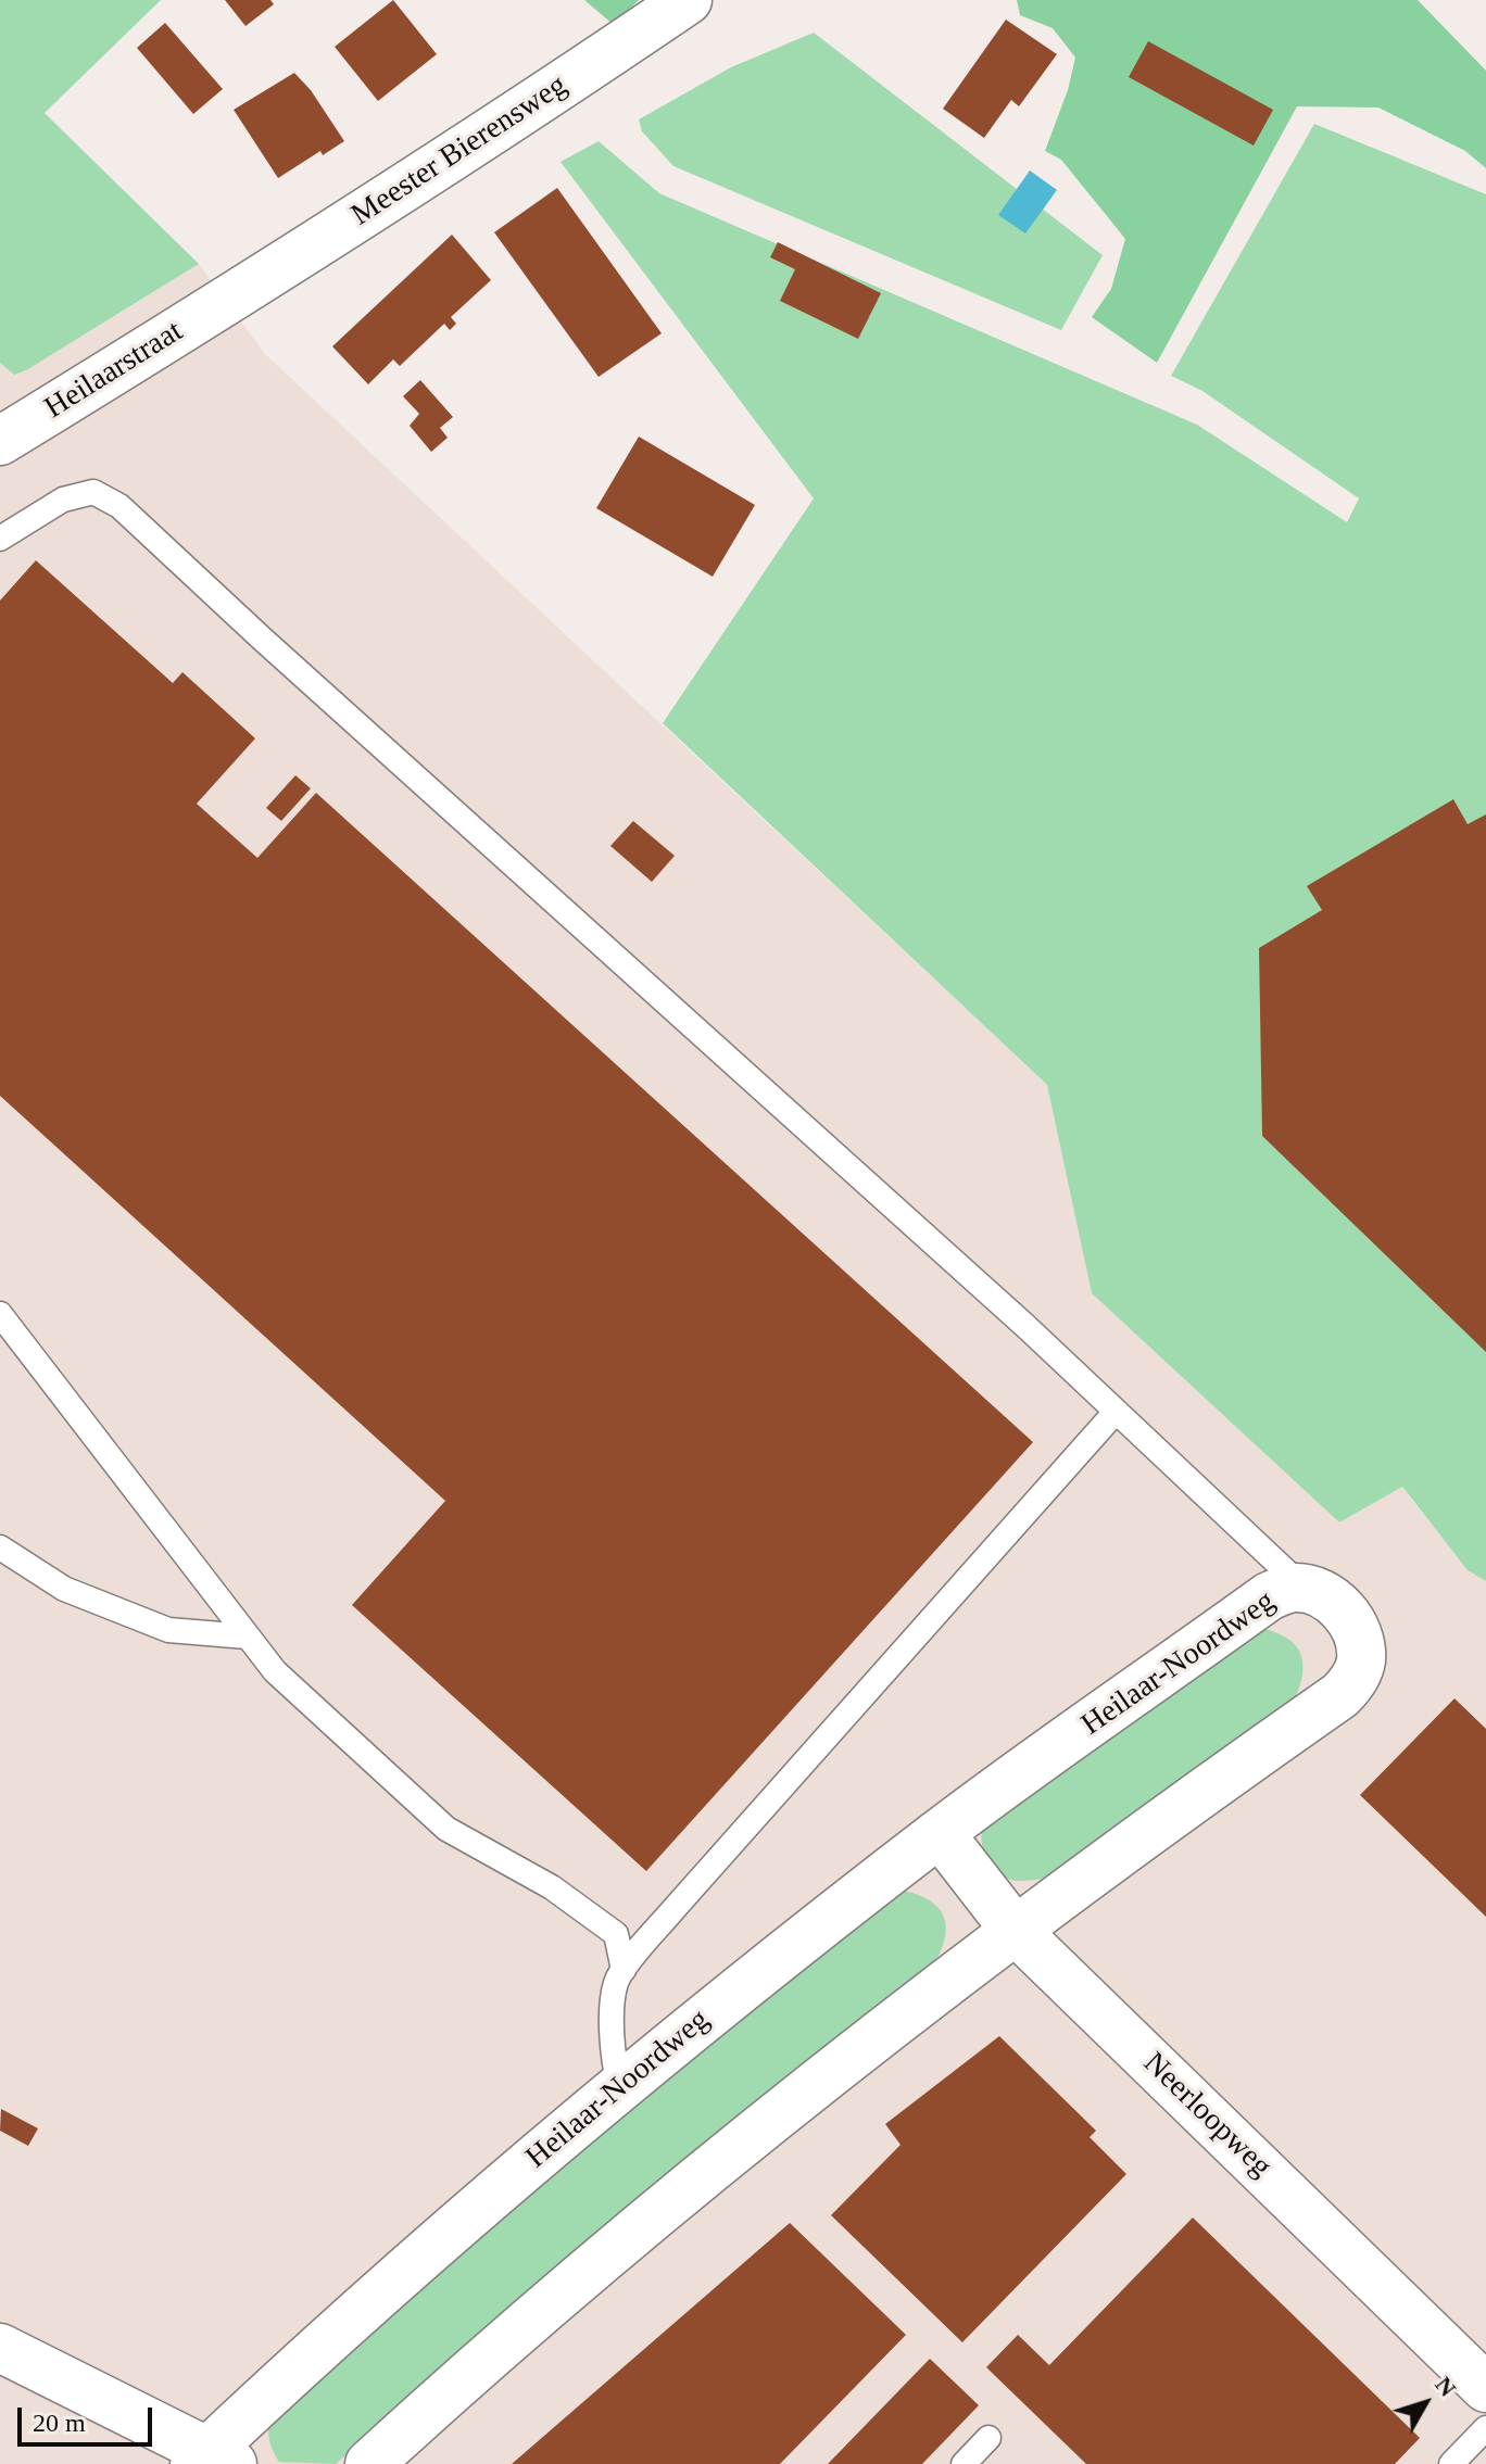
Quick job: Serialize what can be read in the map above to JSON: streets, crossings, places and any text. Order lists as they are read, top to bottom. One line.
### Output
{"streets":{"street":["Meester Bierensweg","Heilaarstraat","Heilaar-Noordweg","Neerloopweg"]},"crossings":[["Meester Bierensweg","Heilaarstraat"],["Heilaar-Noordweg","Neerloopweg"]],"scale_bar":"20 m","north":"top right"}
